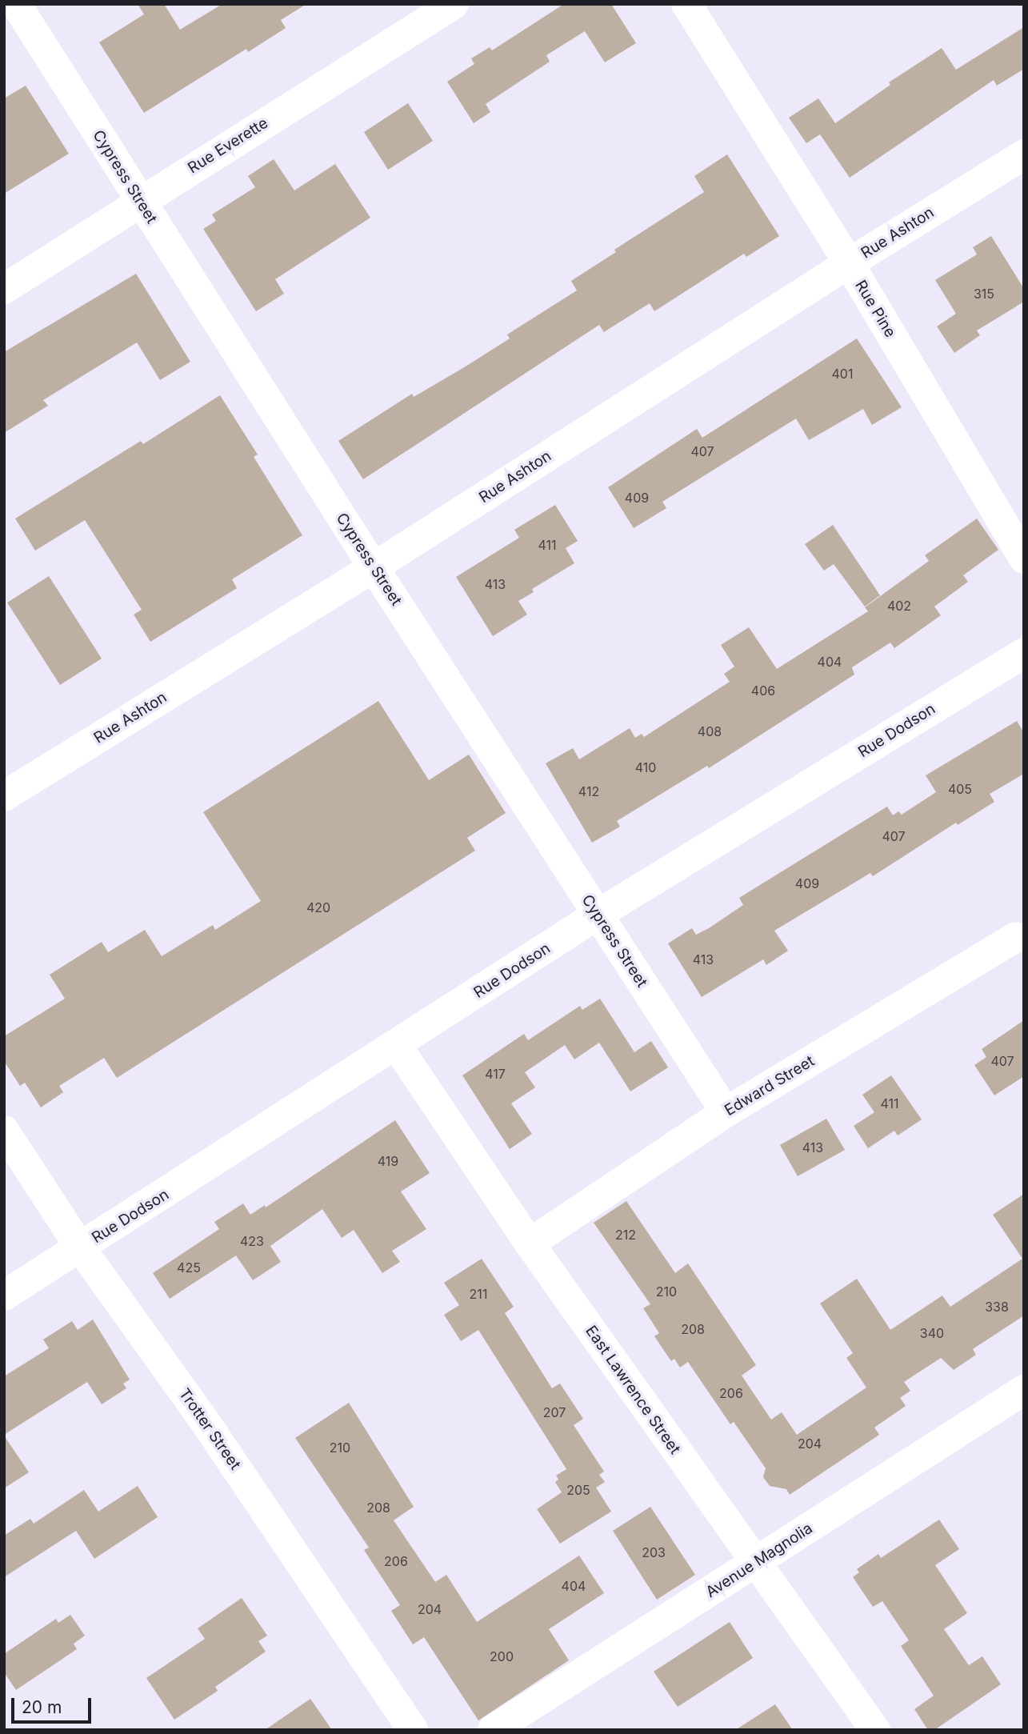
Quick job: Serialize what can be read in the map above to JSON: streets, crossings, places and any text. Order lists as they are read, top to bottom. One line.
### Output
{"streets":{"street":["Rue Everette","Cypress Street","Rue Ashton","Rue Pine","Rue Dodson","Edward Street","East Lawrence Street","Trotter Street","Avenue Magnolia"]},"crossings":[["Rue Everette","Cypress Street"],["Cypress Street","Rue Ashton"],["Cypress Street","Rue Dodson"],["Cypress Street","Edward Street"],["Rue Ashton","Rue Pine"],["Rue Dodson","East Lawrence Street"],["Rue Dodson","Trotter Street"],["Edward Street","East Lawrence Street"],["East Lawrence Street","Avenue Magnolia"]],"house_numbers":["315","401","407","409","411","413","402","404","406","408","410","405","412","407","409","420","413","407","417","411","413","419","212","423","425","210","211","338","208","340","206","207","204","210","205","208","203","206","404","204","200"],"scale_bar":"20 m"}
